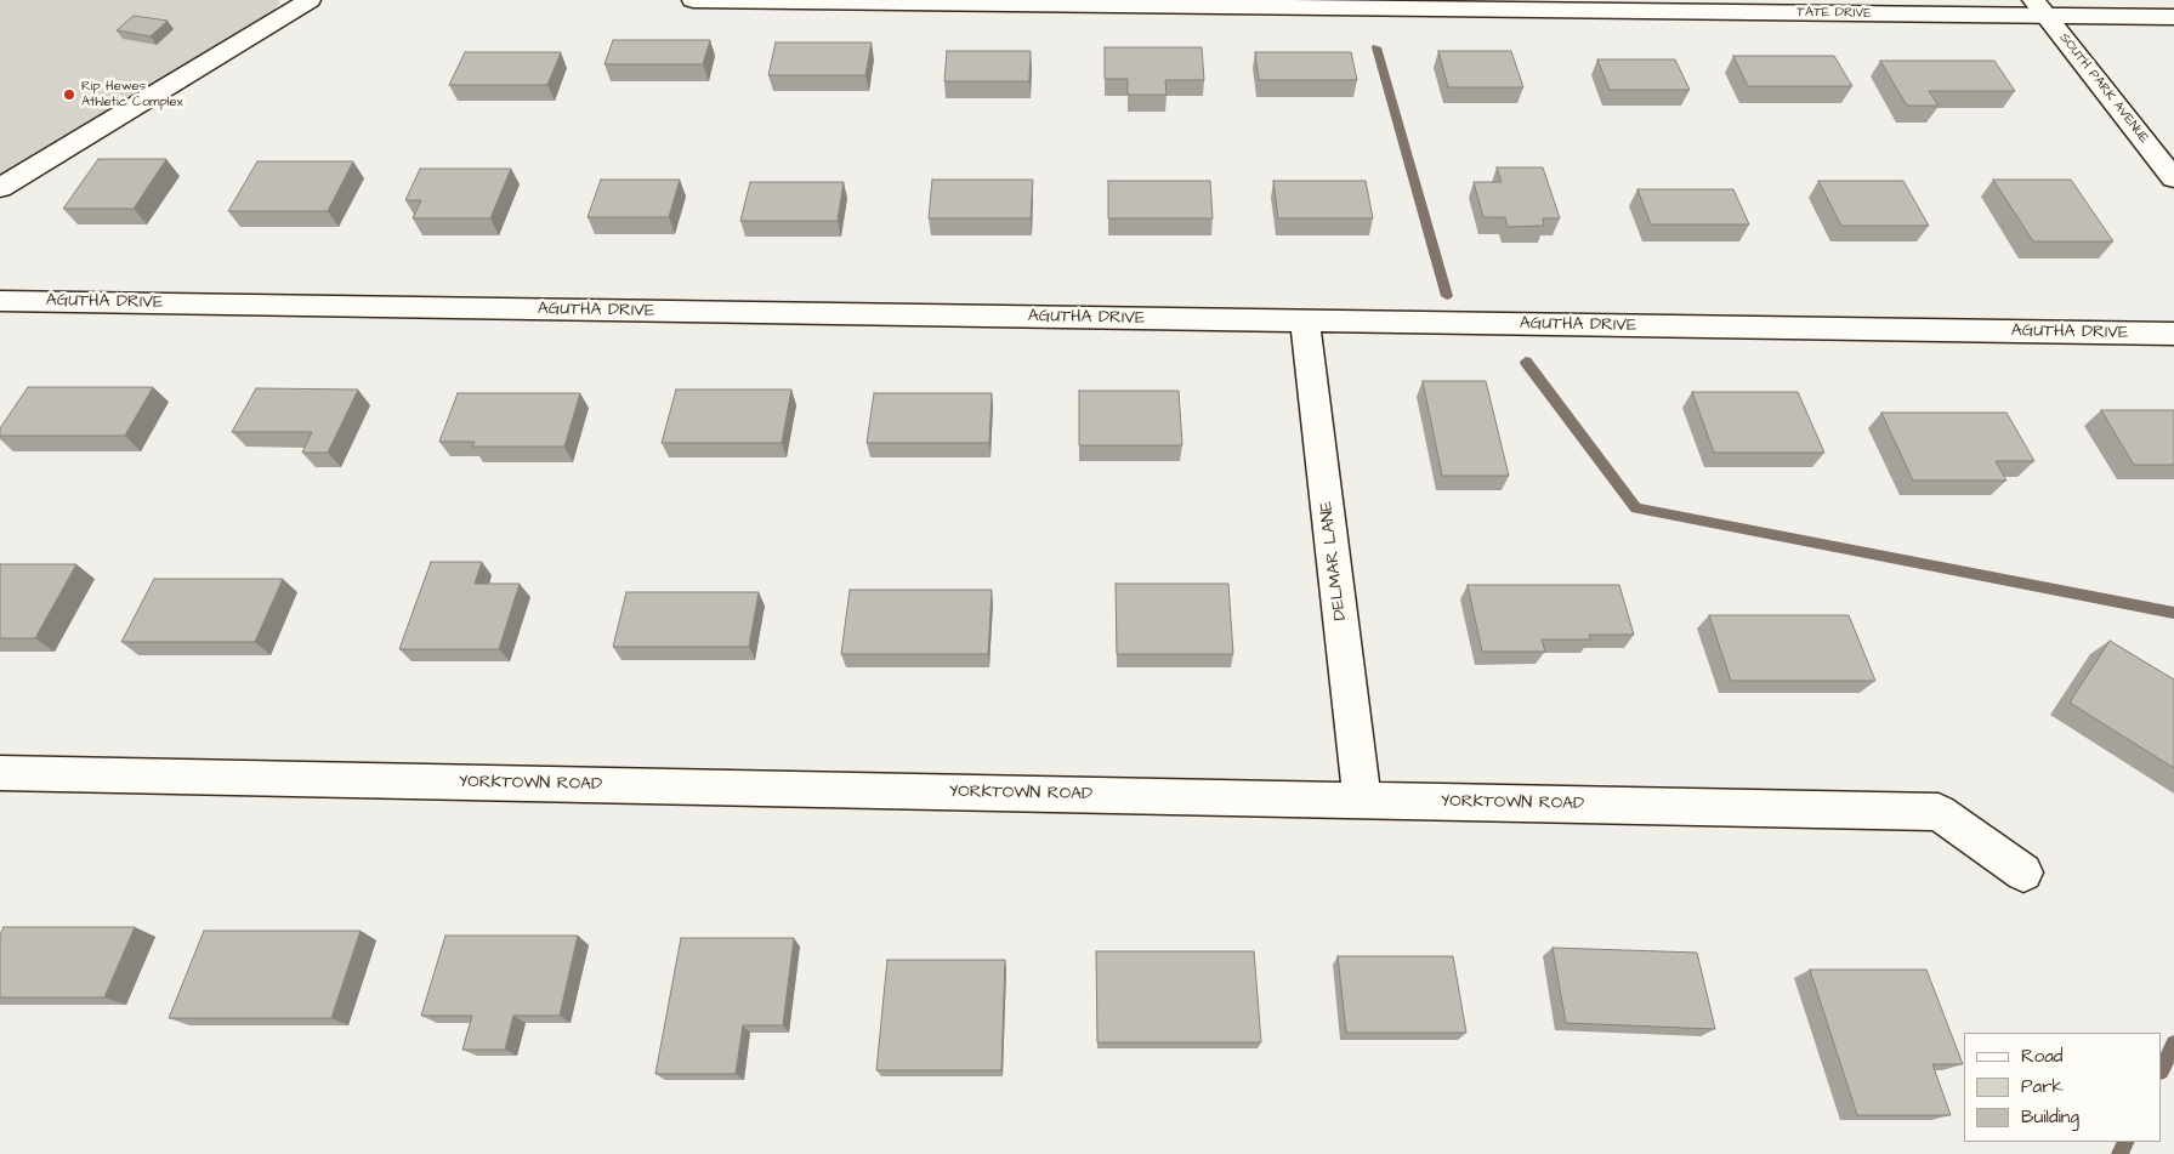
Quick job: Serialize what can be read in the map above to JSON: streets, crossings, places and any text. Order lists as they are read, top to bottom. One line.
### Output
{"streets":{"street":["TATE DRIVE","SOUTH PARK AVENUE","AGUTHA DRIVE","DELMAR LANE","YORKTOWN ROAD"]},"crossings":[["TATE DRIVE","SOUTH PARK AVENUE"],["AGUTHA DRIVE","DELMAR LANE"],["DELMAR LANE","YORKTOWN ROAD"]],"places":["Rip Hewes Athletic Complex"],"legend":["Road","Park","Building"]}
